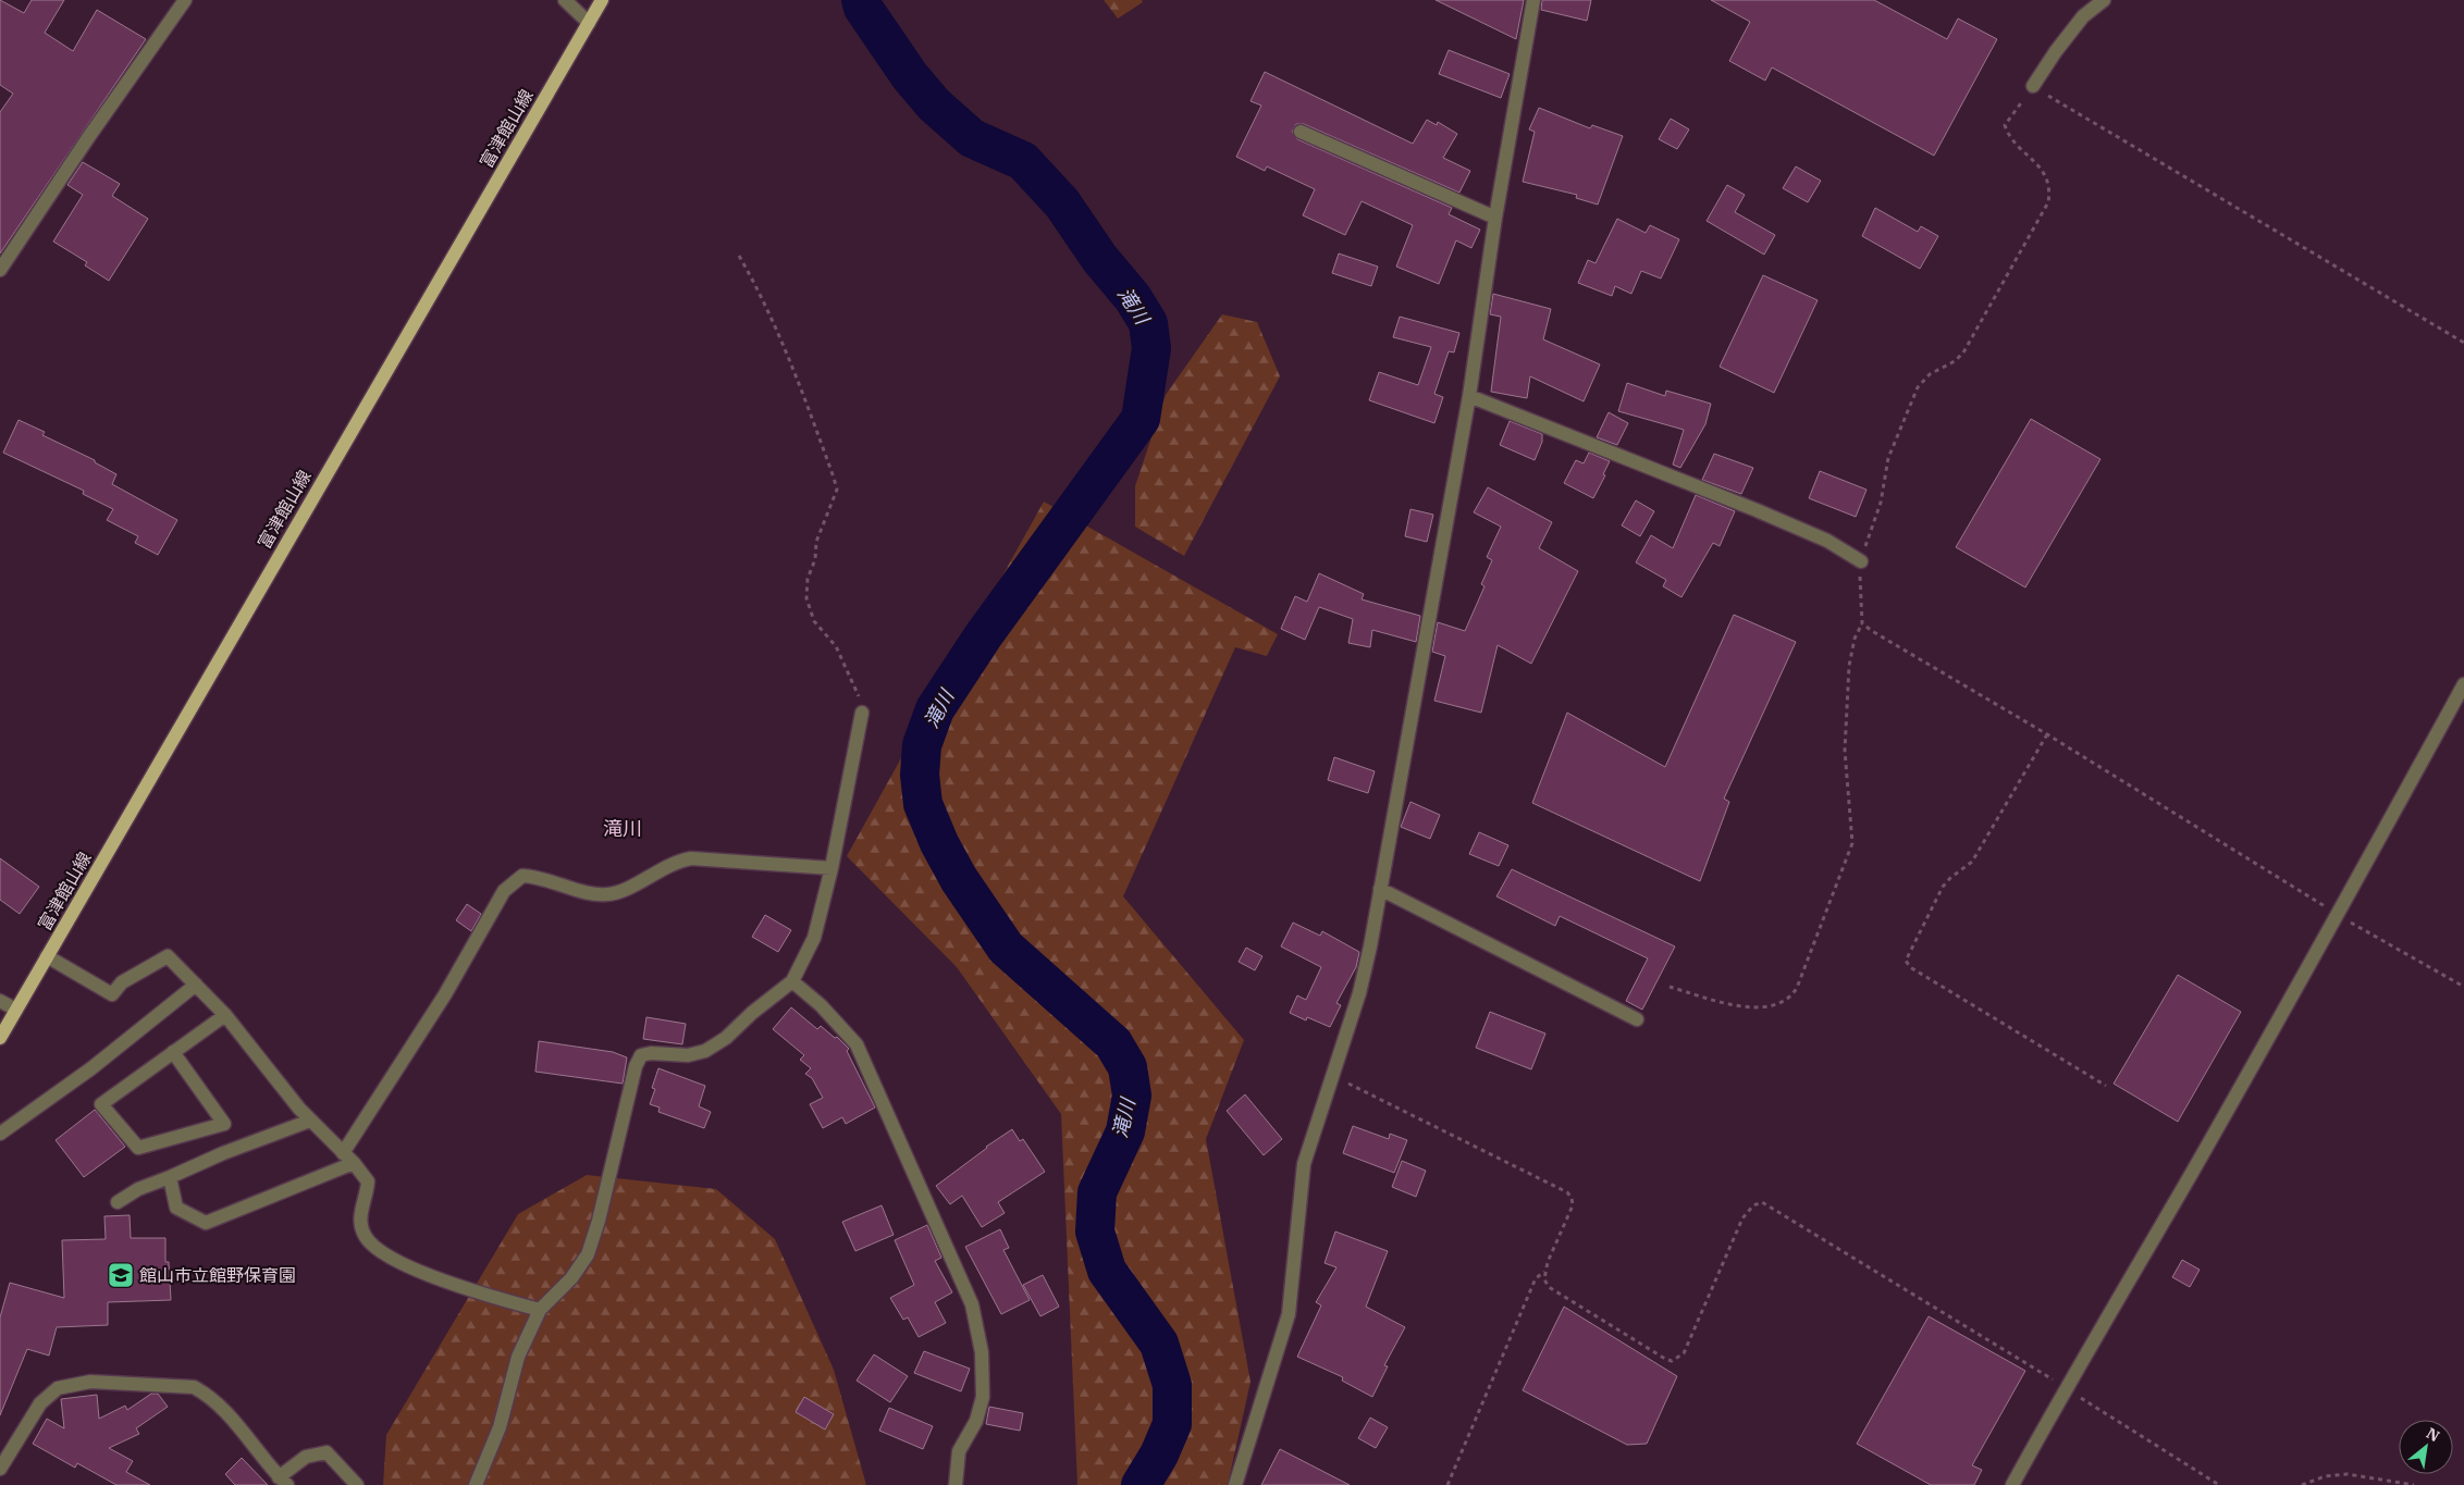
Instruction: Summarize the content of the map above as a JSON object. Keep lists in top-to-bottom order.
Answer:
{
  "streets": {
    "main road": ["富津館山線"]
  },
  "districts": ["滝川"],
  "water": ["滝川"],
  "places": {
    "school or university": ["館山市立館野保育園"]
  },
  "north": "top right"
}
